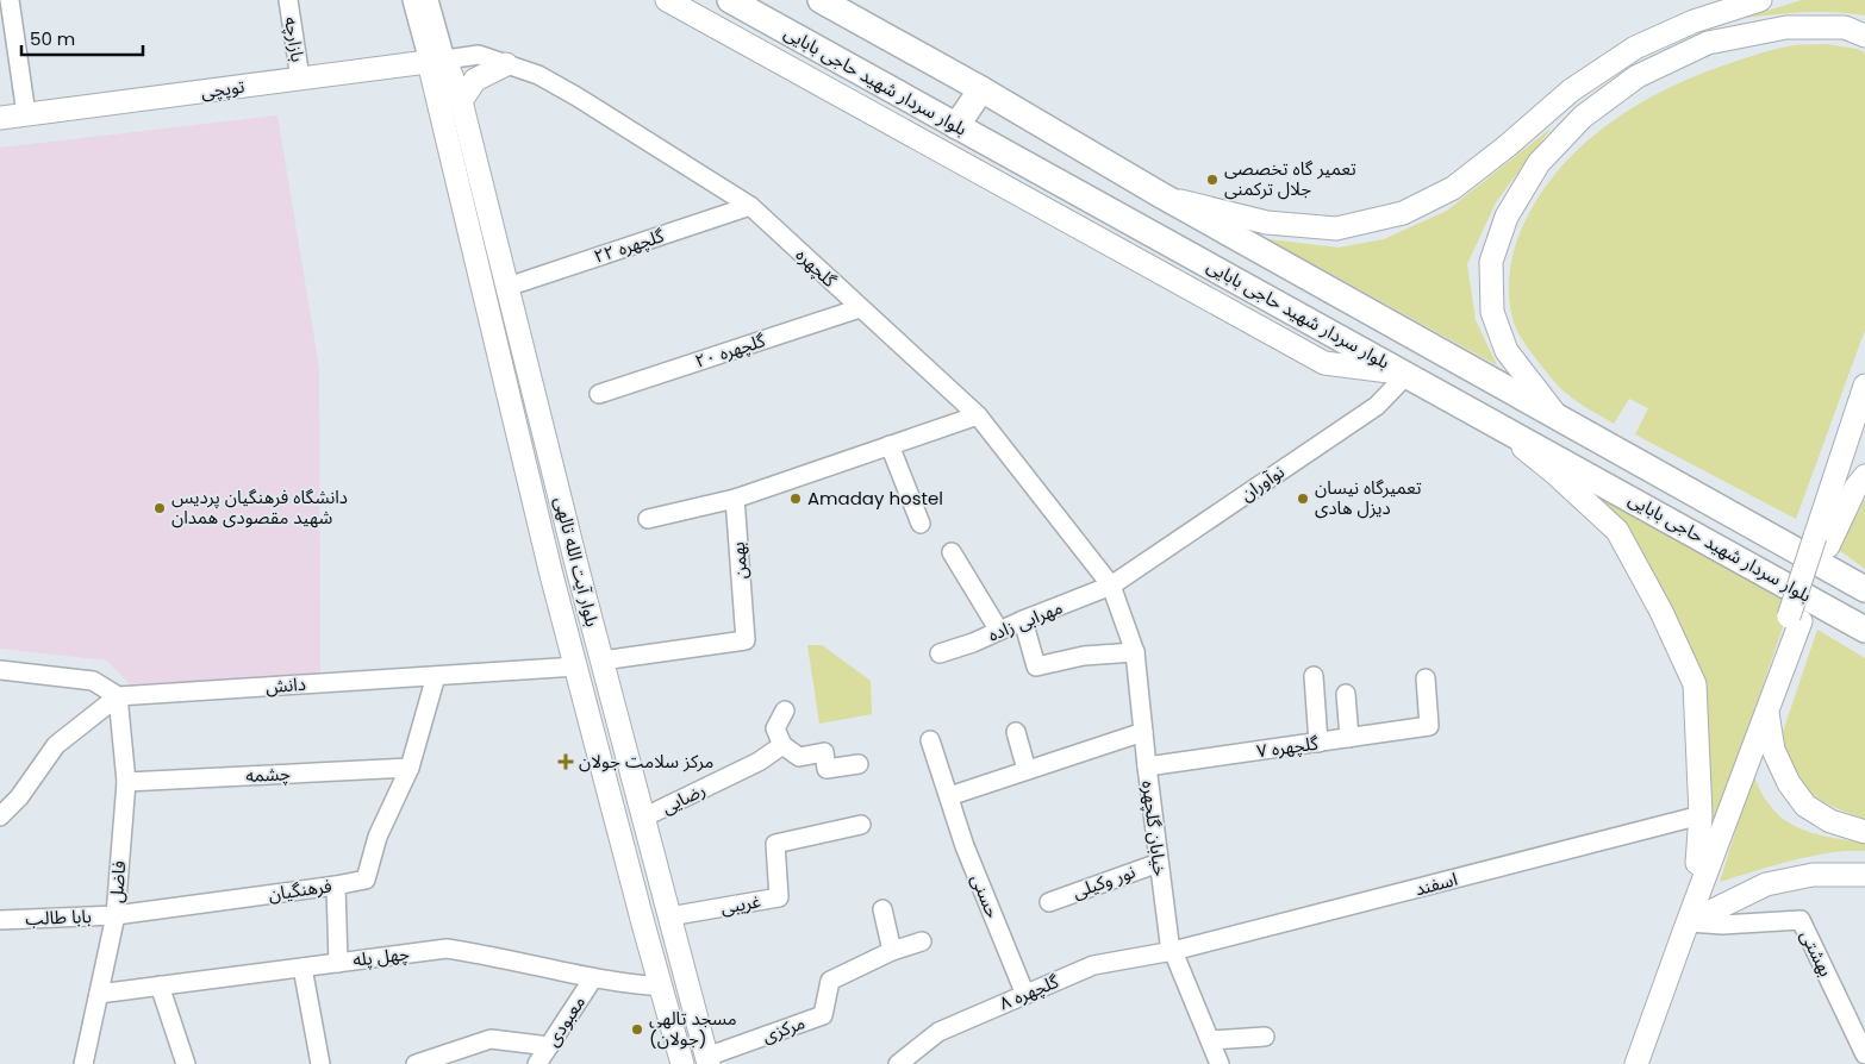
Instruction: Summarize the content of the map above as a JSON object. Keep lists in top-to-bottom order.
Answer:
{
  "streets": {
    "highway": ["بلوار سردار شهید حاجی بابایی"],
    "main road": ["توپچی", "بلوار آیت الله تالهی"],
    "street": [
      "بازارچه",
      "گلچهره ۲۲",
      "گلچهره",
      "گلچهره ۲۰",
      "نوآوران",
      "بهمن",
      "مهرابی زاده",
      "دانش",
      "گلچهره ۷",
      "چشمه",
      "رضایی",
      "خیابان گلچهره",
      "فاضل",
      "نور وکیلی",
      "اسفند",
      "فرهنگیان",
      "حسنی",
      "غریبی",
      "بابا طالب",
      "بهشتی",
      "چهل پله",
      "گلچهره ۸",
      "معبودی",
      "مرکزی"
    ]
  },
  "crossings": [
    ["بازارچه", "توپچی"],
    ["بلوار سردار شهید حاجی بابایی", "نوآوران"],
    ["توپچی", "گلچهره"],
    ["توپچی", "بلوار آیت الله تالهی"],
    ["گلچهره ۲۲", "گلچهره"],
    ["گلچهره ۲۲", "بلوار آیت الله تالهی"],
    ["گلچهره", "گلچهره ۲۰"],
    ["گلچهره", "نوآوران"],
    ["گلچهره", "بلوار آیت الله تالهی"],
    ["گلچهره", "مهرابی زاده"],
    ["گلچهره", "خیابان گلچهره"],
    ["نوآوران", "مهرابی زاده"],
    ["نوآوران", "خیابان گلچهره"],
    ["بهمن", "بلوار آیت الله تالهی"],
    ["بلوار آیت الله تالهی", "دانش"],
    ["بلوار آیت الله تالهی", "رضایی"],
    ["بلوار آیت الله تالهی", "غریبی"],
    ["بلوار آیت الله تالهی", "چهل پله"],
    ["بلوار آیت الله تالهی", "مرکزی"],
    ["مهرابی زاده", "خیابان گلچهره"],
    ["دانش", "فاضل"],
    ["گلچهره ۷", "خیابان گلچهره"],
    ["چشمه", "فاضل"],
    ["چشمه", "فرهنگیان"],
    ["خیابان گلچهره", "نور وکیلی"],
    ["خیابان گلچهره", "اسفند"],
    ["خیابان گلچهره", "گلچهره ۸"],
    ["فاضل", "فرهنگیان"],
    ["فاضل", "بابا طالب"],
    ["فاضل", "چهل پله"],
    ["اسفند", "گلچهره ۸"],
    ["فرهنگیان", "بابا طالب"],
    ["حسنی", "گلچهره ۸"],
    ["چهل پله", "معبودی"]
  ],
  "places": {
    "other": [
      "تعمیر گاه تخصصی جلال ترکمنی",
      "Amaday hostel",
      "تعمیرگاه نیسان دیزل هادی",
      "دانشگاه فرهنگیان پردیس شهید مقصودی همدان",
      "مسجد تالهی (جولان)"
    ],
    "health": ["مرکز سلامت جولان"]
  },
  "scale_bar": "50 m"
}
